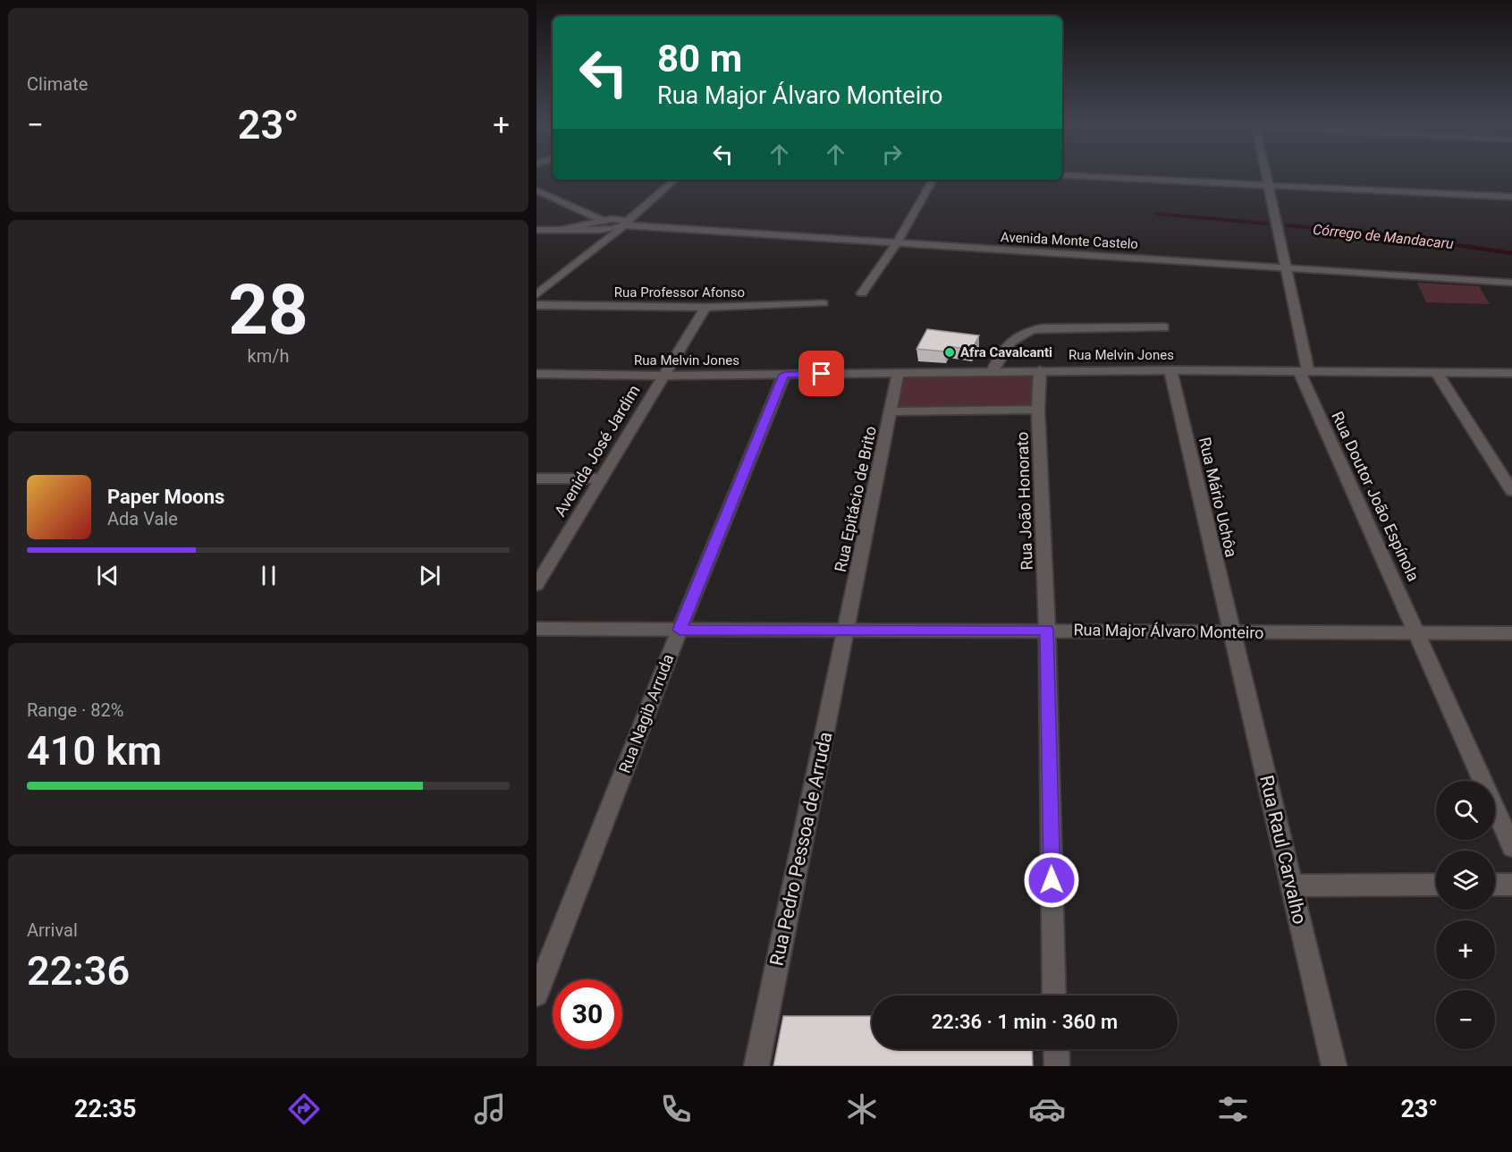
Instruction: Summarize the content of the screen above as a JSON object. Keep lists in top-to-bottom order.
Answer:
{
  "streets": {
    "street": [
      "Avenida Monte Castelo",
      "Rua Professor Afonso",
      "Rua Melvin Jones",
      "Avenida José Jardim",
      "Rua Doutor João Espínola",
      "Rua Mário Uchôa",
      "Rua Epitácio de Brito",
      "Rua João Honorato",
      "Rua Major Álvaro Monteiro",
      "Rua Nagib Arruda",
      "Rua Pedro Pessoa de Arruda",
      "Rua Raul Carvalho"
    ]
  },
  "crossings": [
    ["Avenida Monte Castelo", "Rua Doutor João Espínola"],
    ["Rua Professor Afonso", "Avenida José Jardim"],
    ["Rua Melvin Jones", "Avenida José Jardim"],
    ["Rua Melvin Jones", "Rua Doutor João Espínola"],
    ["Rua Melvin Jones", "Rua Mário Uchôa"],
    ["Rua Melvin Jones", "Rua Epitácio de Brito"],
    ["Rua Melvin Jones", "Rua João Honorato"],
    ["Rua Melvin Jones", "Rua Nagib Arruda"],
    ["Rua Doutor João Espínola", "Rua Major Álvaro Monteiro"],
    ["Rua Mário Uchôa", "Rua Major Álvaro Monteiro"],
    ["Rua Mário Uchôa", "Rua Raul Carvalho"],
    ["Rua Epitácio de Brito", "Rua Major Álvaro Monteiro"],
    ["Rua Epitácio de Brito", "Rua Pedro Pessoa de Arruda"],
    ["Rua João Honorato", "Rua Major Álvaro Monteiro"],
    ["Rua Major Álvaro Monteiro", "Rua Nagib Arruda"],
    ["Rua Major Álvaro Monteiro", "Rua Pedro Pessoa de Arruda"],
    ["Rua Major Álvaro Monteiro", "Rua Raul Carvalho"]
  ],
  "water": ["Córrego de Mandacaru"],
  "places": ["Afra Cavalcanti"],
  "page": {
    "tile": [
      "Climate",
      ["28", "km/h"],
      ["Range · 82%", "410 km"],
      ["Arrival", "22:36"]
    ],
    "turn": ["80 m", "Rua Major Álvaro Monteiro"],
    "heat": ["−", "23°", "+"],
    "song": ["Paper Moons", "Ada Vale"],
    "map_buttons": ["+", "−"],
    "limit": "30",
    "trip": "22:36 · 1 min · 360 m",
    "tabs": ["22:35", "23°"]
  }
}
